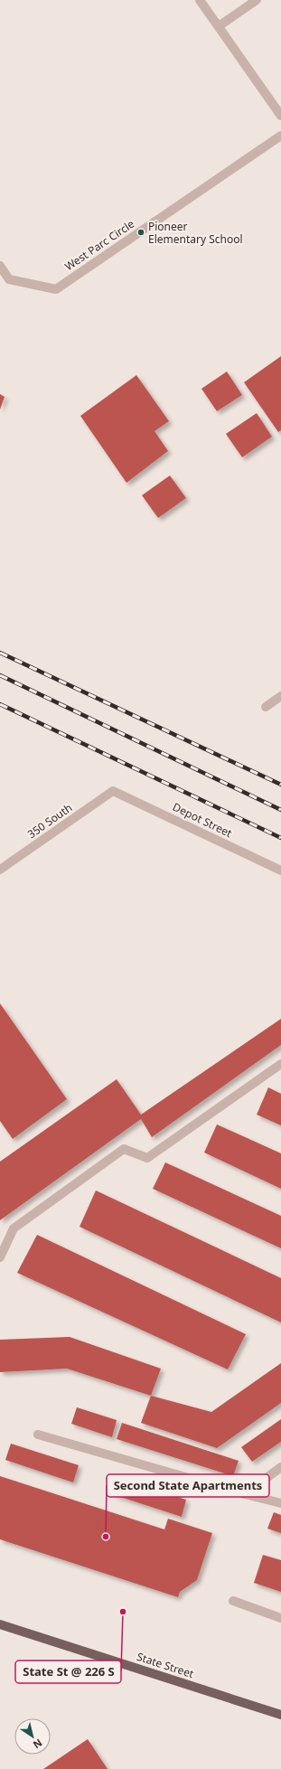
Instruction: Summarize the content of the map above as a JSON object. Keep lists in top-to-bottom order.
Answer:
{
  "streets": {
    "main road": ["State Street"],
    "street": ["West Parc Circle", "Depot Street", "350 South"]
  },
  "crossings": [
    ["Depot Street", "350 South"]
  ],
  "places": ["Pioneer Elementary School", "Second State Apartments", "State St @ 226 S"],
  "north": "bottom right"
}
